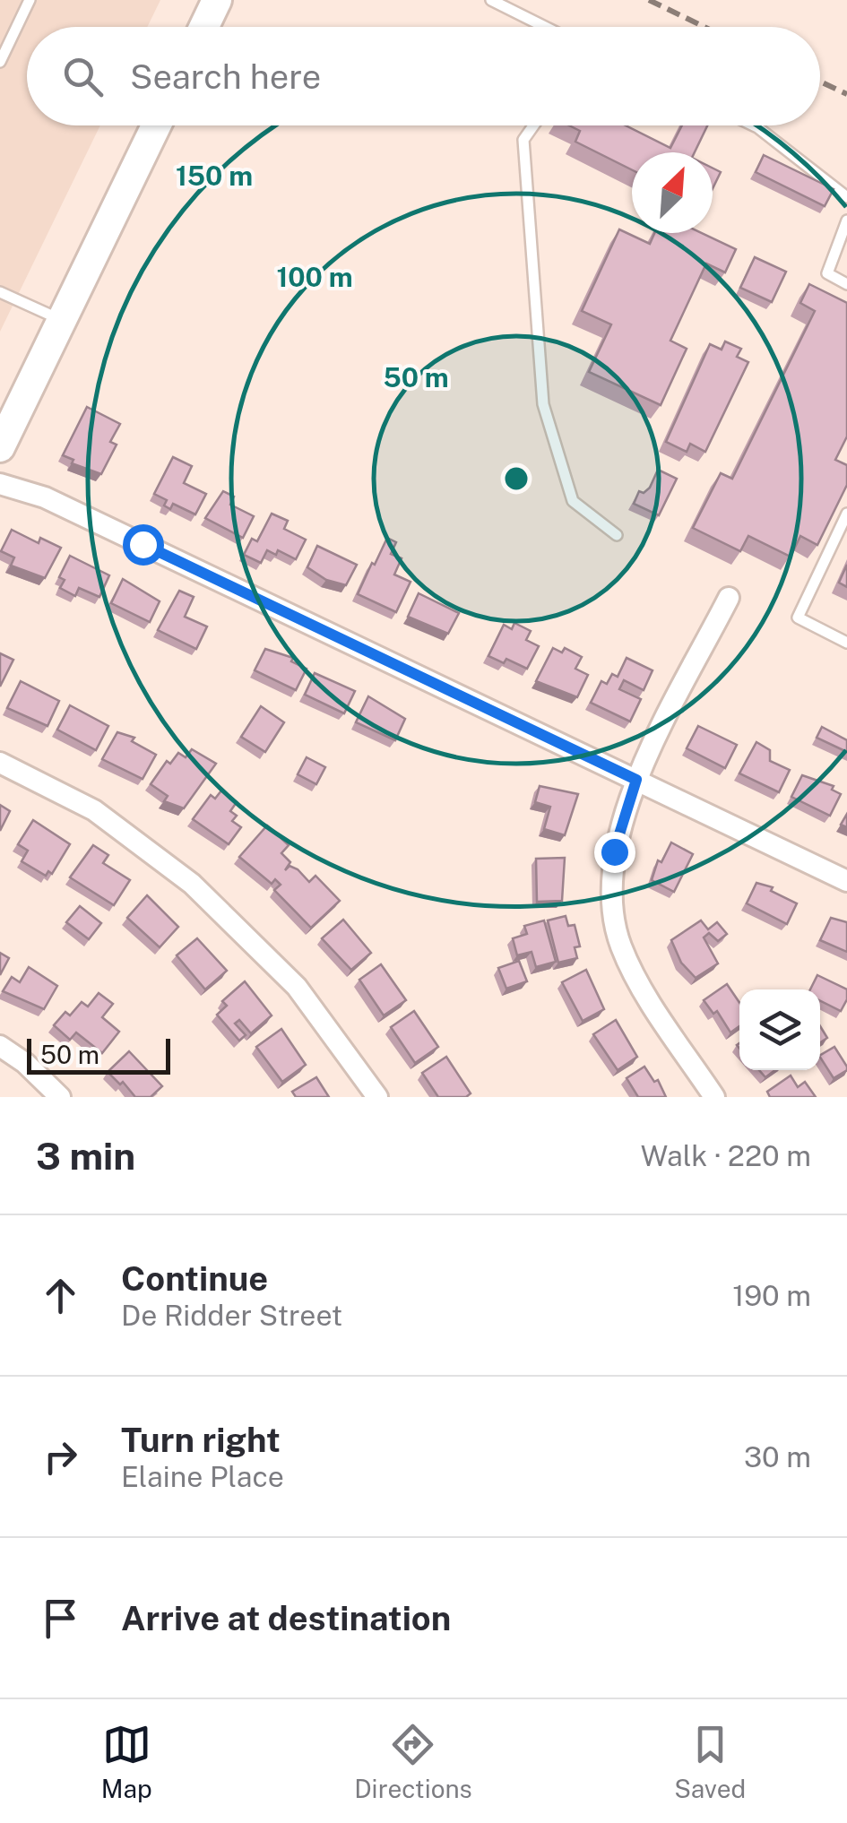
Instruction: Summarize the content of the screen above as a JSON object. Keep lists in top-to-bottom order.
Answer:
{
  "scale_bar": "50 m",
  "north": "top right",
  "page": {
    "search": "Search here",
    "scale": "50 m",
    "heading": ["3 min", "Walk · 220 m"],
    "list": [
      ["Continue", "De Ridder Street", "190 m"],
      ["Turn right", "Elaine Place", "30 m"],
      "Arrive at destination"
    ],
    "nav": ["Map", "Directions", "Saved"]
  },
  "rings": ["150 m", "100 m", "50 m"]
}
